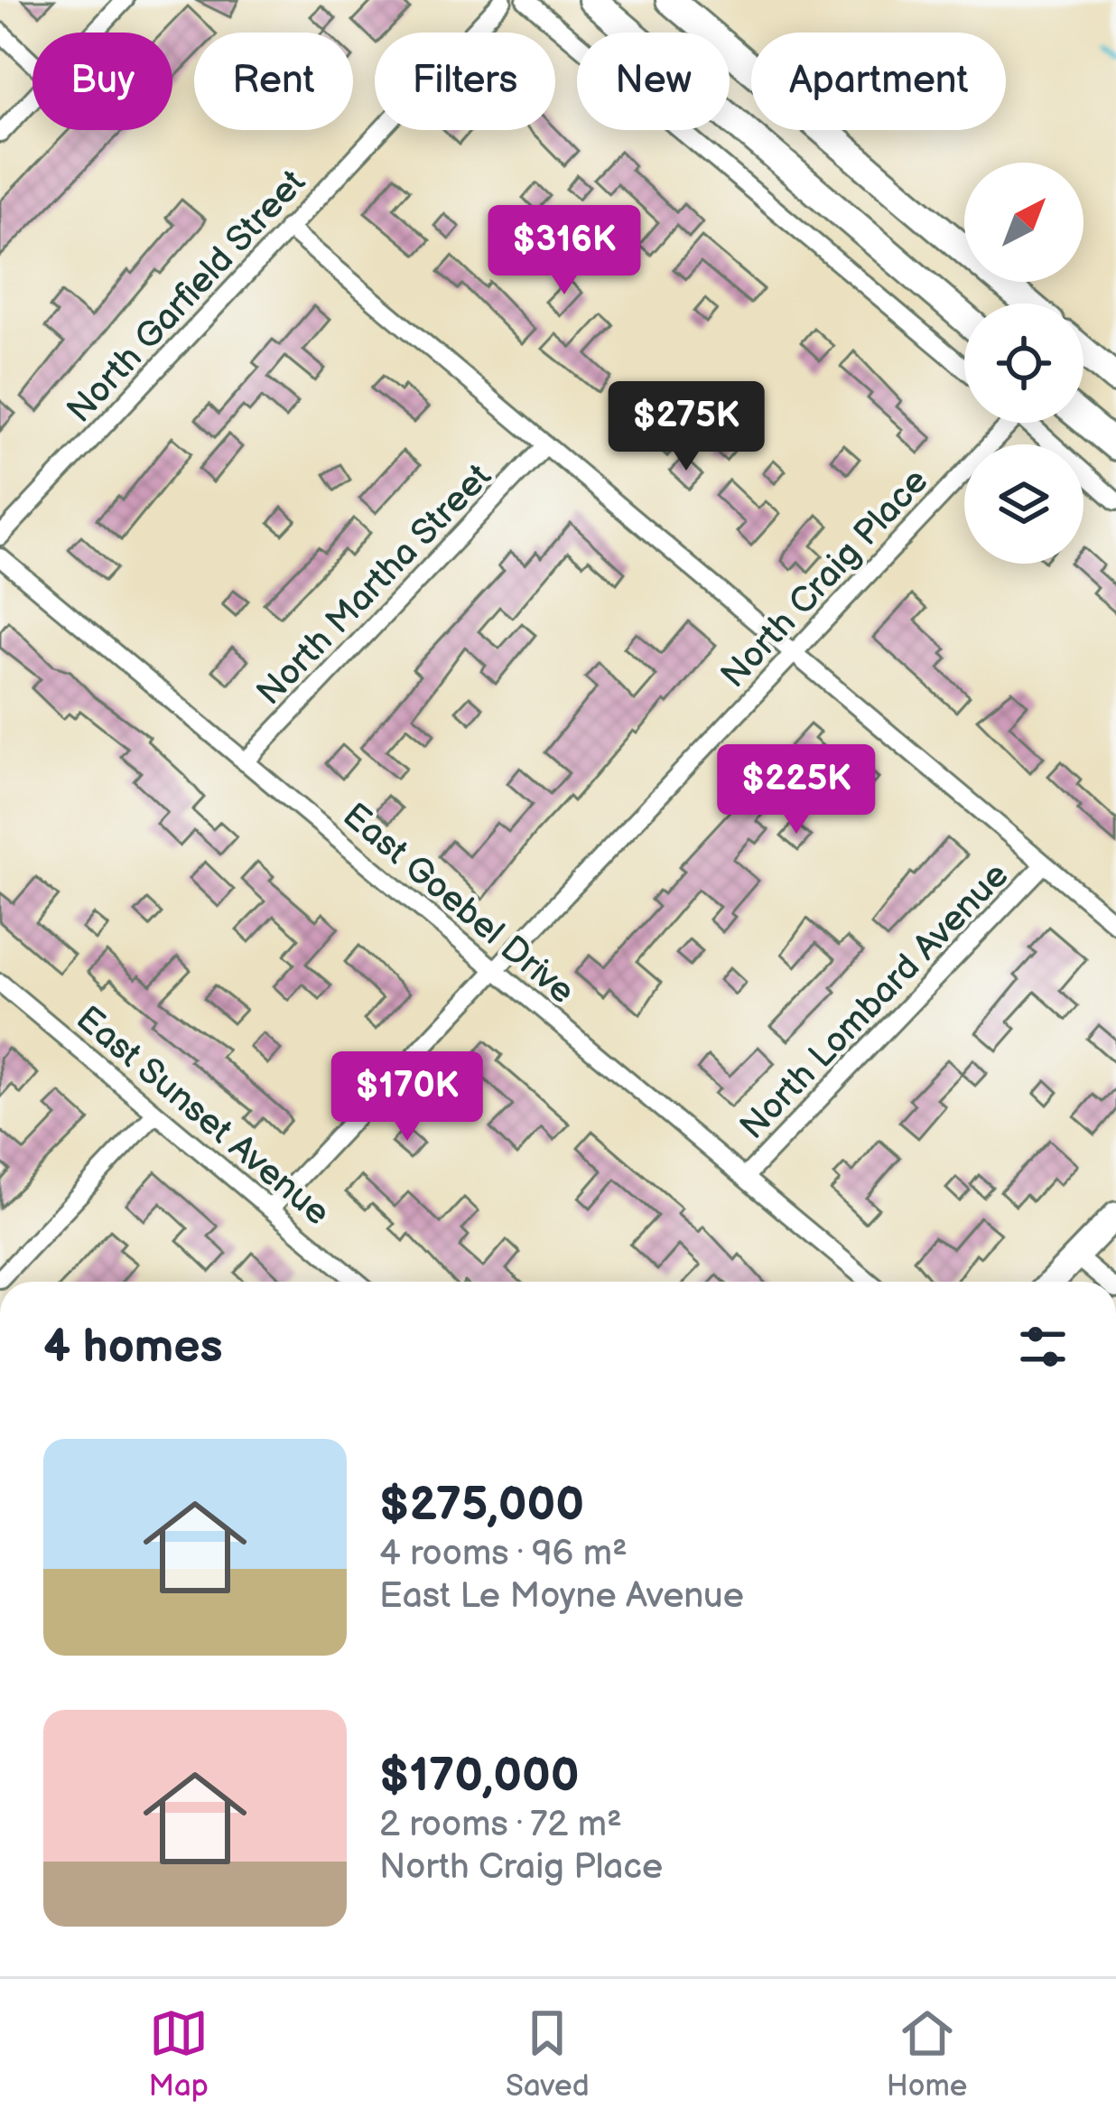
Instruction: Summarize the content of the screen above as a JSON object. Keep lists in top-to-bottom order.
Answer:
{
  "streets": {
    "street": [
      "North Garfield Street",
      "North Craig Place",
      "North Martha Street",
      "East Goebel Drive",
      "North Lombard Avenue",
      "East Sunset Avenue"
    ]
  },
  "crossings": [
    ["North Craig Place", "East Goebel Drive"],
    ["North Craig Place", "East Sunset Avenue"],
    ["North Martha Street", "East Goebel Drive"],
    ["East Goebel Drive", "North Lombard Avenue"]
  ],
  "north": "top right",
  "page": {
    "chip": [
      "Buy",
      "Rent",
      "Filters",
      "New",
      "Apartment"
    ],
    "price": [
      "$316K",
      "$275K",
      "$225K",
      "$170K"
    ],
    "heading": "4 homes",
    "list": [
      {
        "name": "$275,000",
        "note": "4 rooms · 96 m² · East Le Moyne Avenue"
      },
      {
        "name": "$170,000",
        "note": "2 rooms · 72 m² · North Craig Place"
      }
    ],
    "tabs": ["Map", "Saved", "Home"]
  }
}
